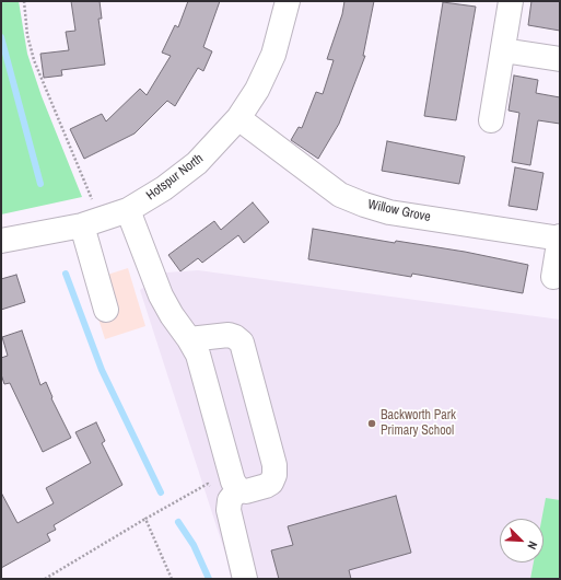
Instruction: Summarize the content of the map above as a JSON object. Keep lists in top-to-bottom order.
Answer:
{
  "streets": {
    "street": ["Hotspur North", "Willow Grove"]
  },
  "crossings": [
    ["Hotspur North", "Willow Grove"]
  ],
  "places": ["Backworth Park Primary School"],
  "north": "bottom right"
}
